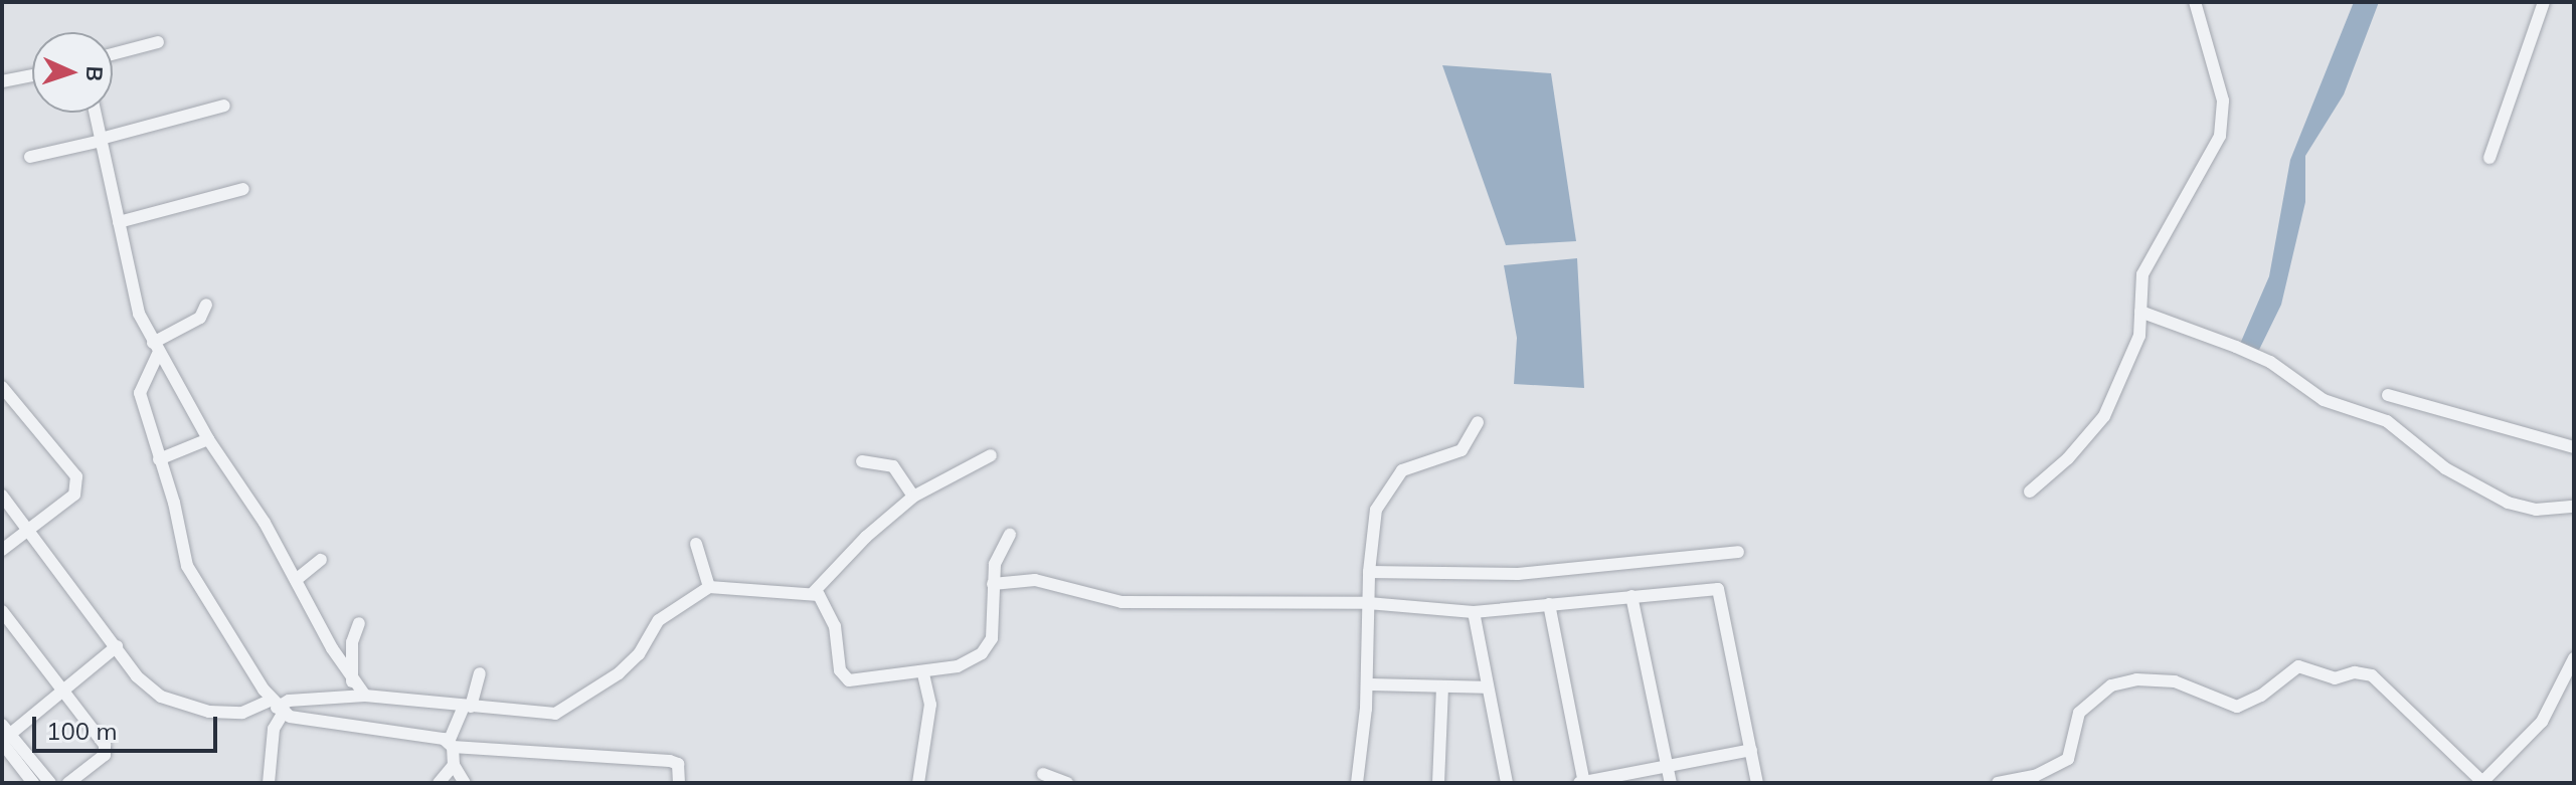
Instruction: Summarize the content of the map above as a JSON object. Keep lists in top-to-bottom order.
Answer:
{
  "scale_bar": "100 m",
  "north": "right"
}
